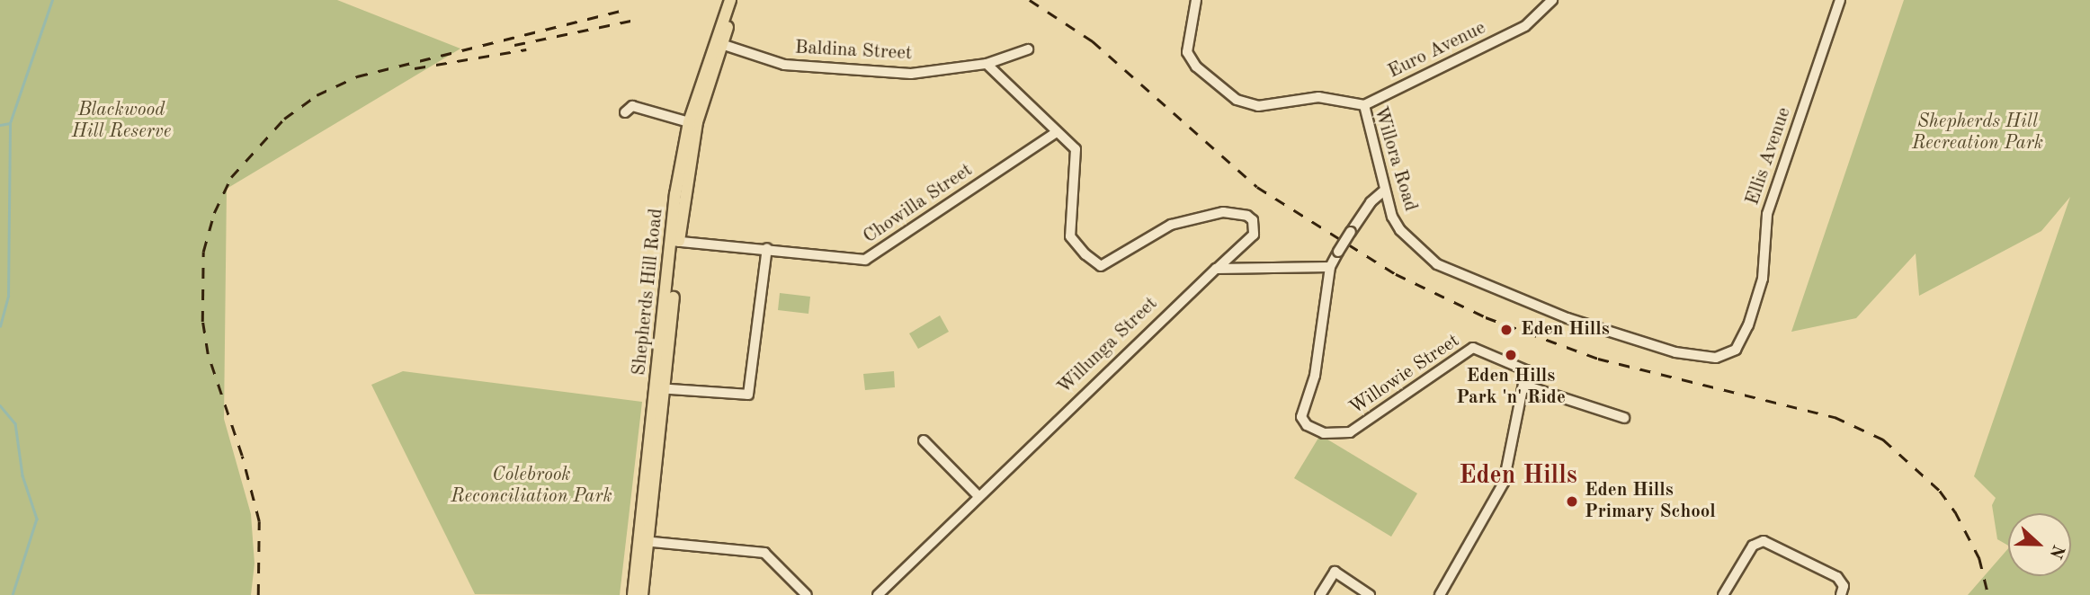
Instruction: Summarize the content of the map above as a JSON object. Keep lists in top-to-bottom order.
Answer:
{
  "streets": {
    "main road": ["Shepherds Hill Road"],
    "street": [
      "Euro Avenue",
      "Baldina Street",
      "Ellis Avenue",
      "Willora Road",
      "Chowilla Street",
      "Willunga Street",
      "Willowie Street"
    ]
  },
  "crossings": [
    ["Euro Avenue", "Willora Road"],
    ["Baldina Street", "Shepherds Hill Road"],
    ["Ellis Avenue", "Willora Road"],
    ["Chowilla Street", "Shepherds Hill Road"],
    ["Chowilla Street", "Willunga Street"]
  ],
  "districts": ["Eden Hills"],
  "parks": ["Blackwood Hill Reserve", "Shepherds Hill Recreation Park", "Colebrook Reconciliation Park"],
  "places": ["Eden Hills", "Eden Hills Park 'n' Ride", "Eden Hills Primary School"],
  "north": "right"
}
